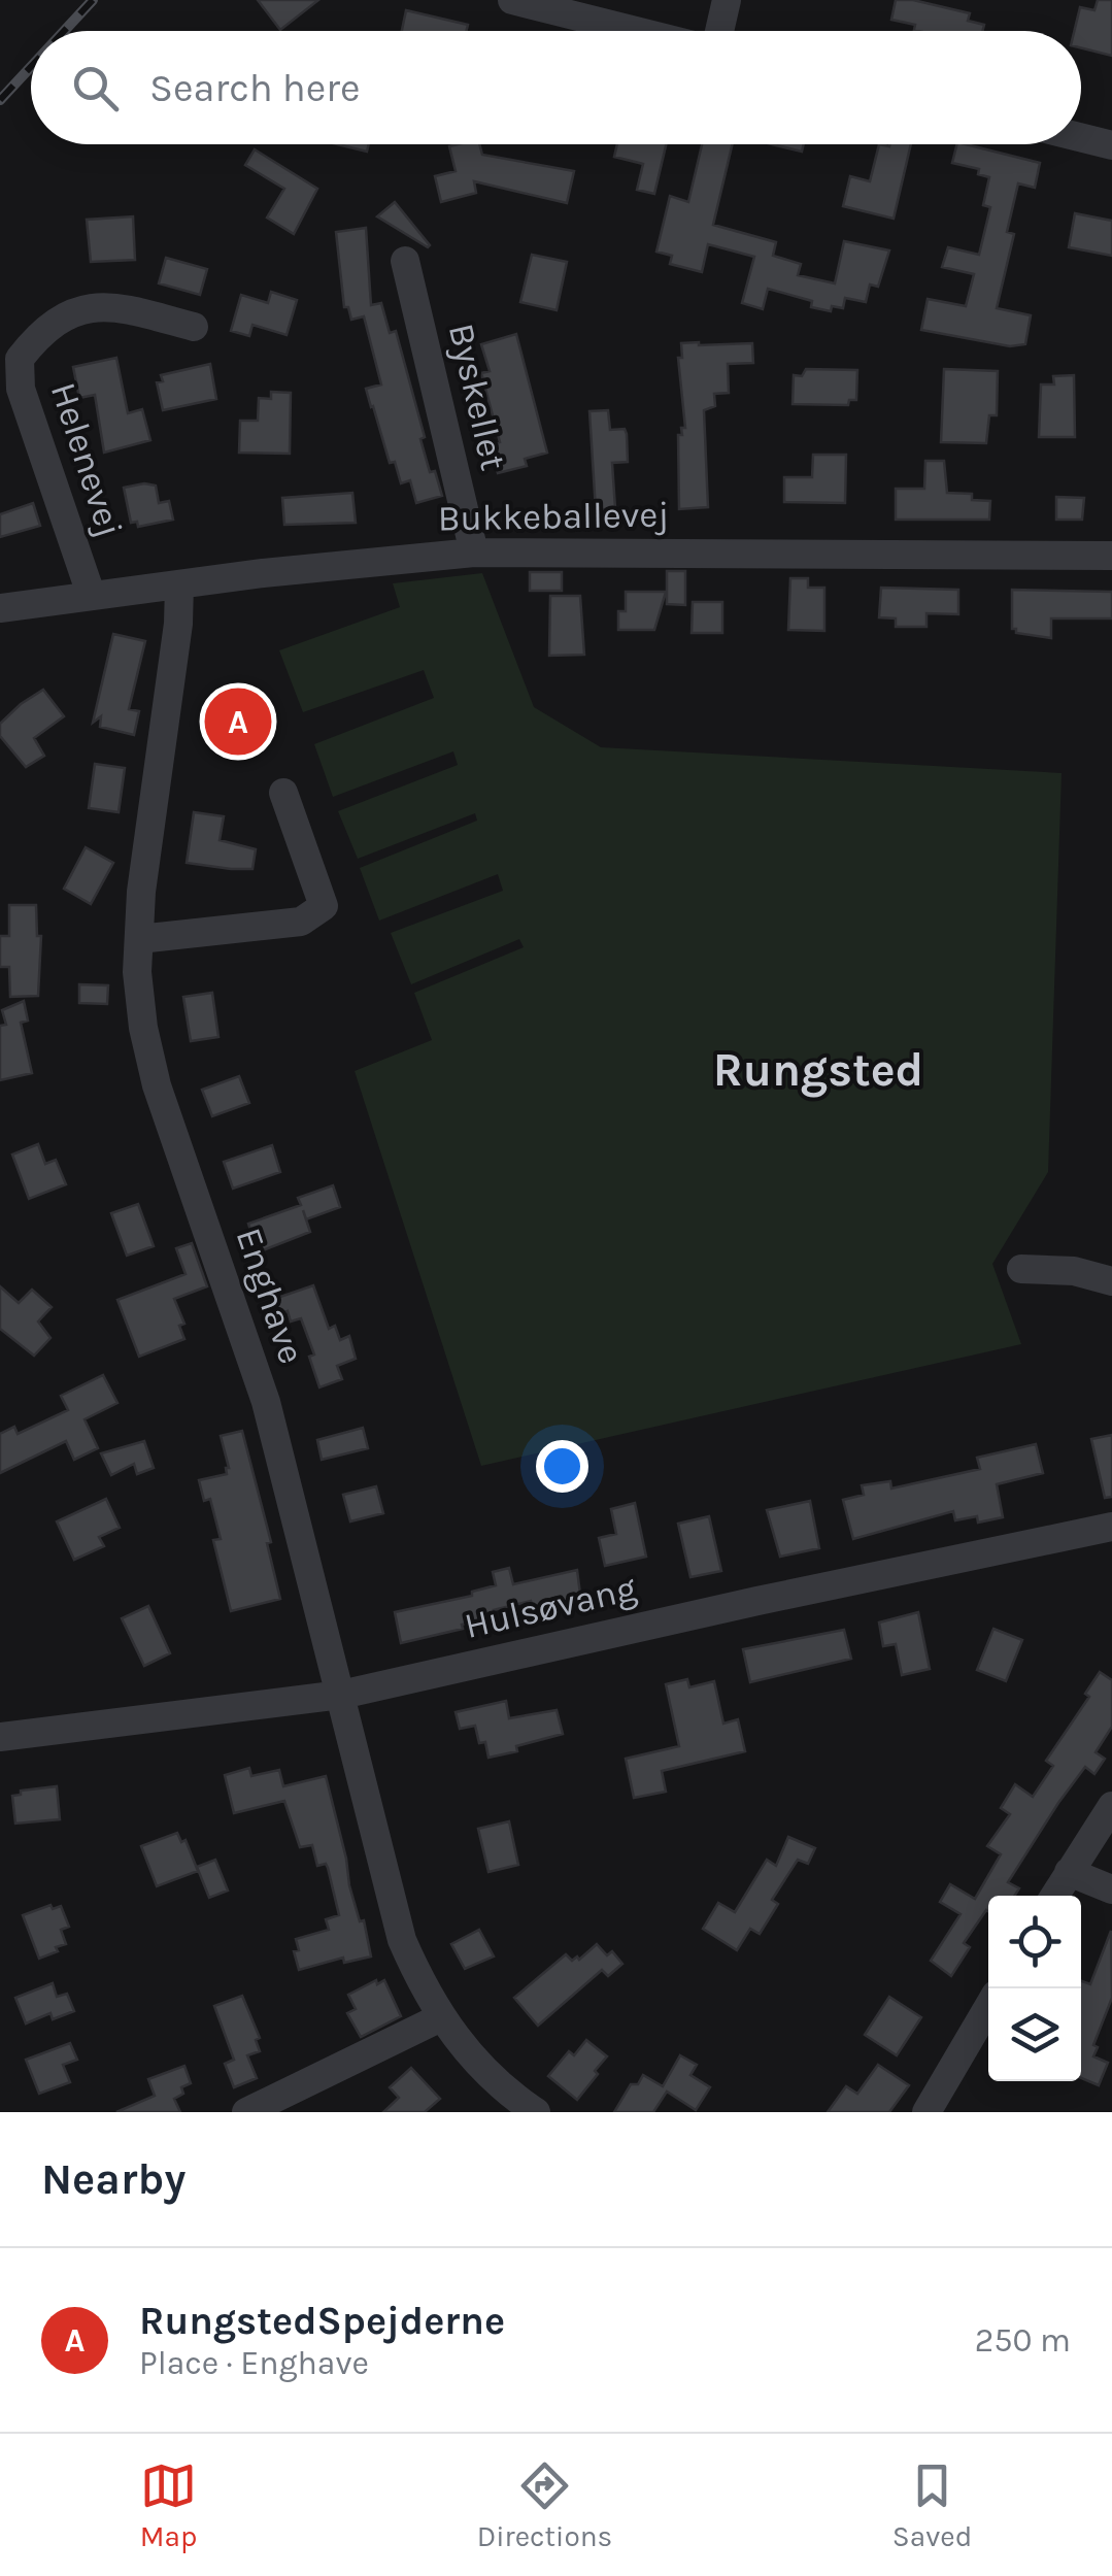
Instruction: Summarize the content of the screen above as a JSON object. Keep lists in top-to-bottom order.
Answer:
{
  "streets": {
    "street": [
      "Byskellet",
      "Helenevej",
      "Bukkeballevej",
      "Enghave",
      "Hulsøvang"
    ]
  },
  "crossings": [
    ["Byskellet", "Bukkeballevej"],
    ["Helenevej", "Bukkeballevej"],
    ["Bukkeballevej", "Enghave"],
    ["Enghave", "Hulsøvang"]
  ],
  "districts": ["Rungsted"],
  "page": {
    "search": "Search here",
    "pins": "A",
    "heading": "Nearby",
    "list": [
      {
        "mark": "A",
        "name": "RungstedSpejderne",
        "note": "Place · Enghave",
        "value": "250 m"
      }
    ],
    "nav": ["Map", "Directions", "Saved"]
  }
}
